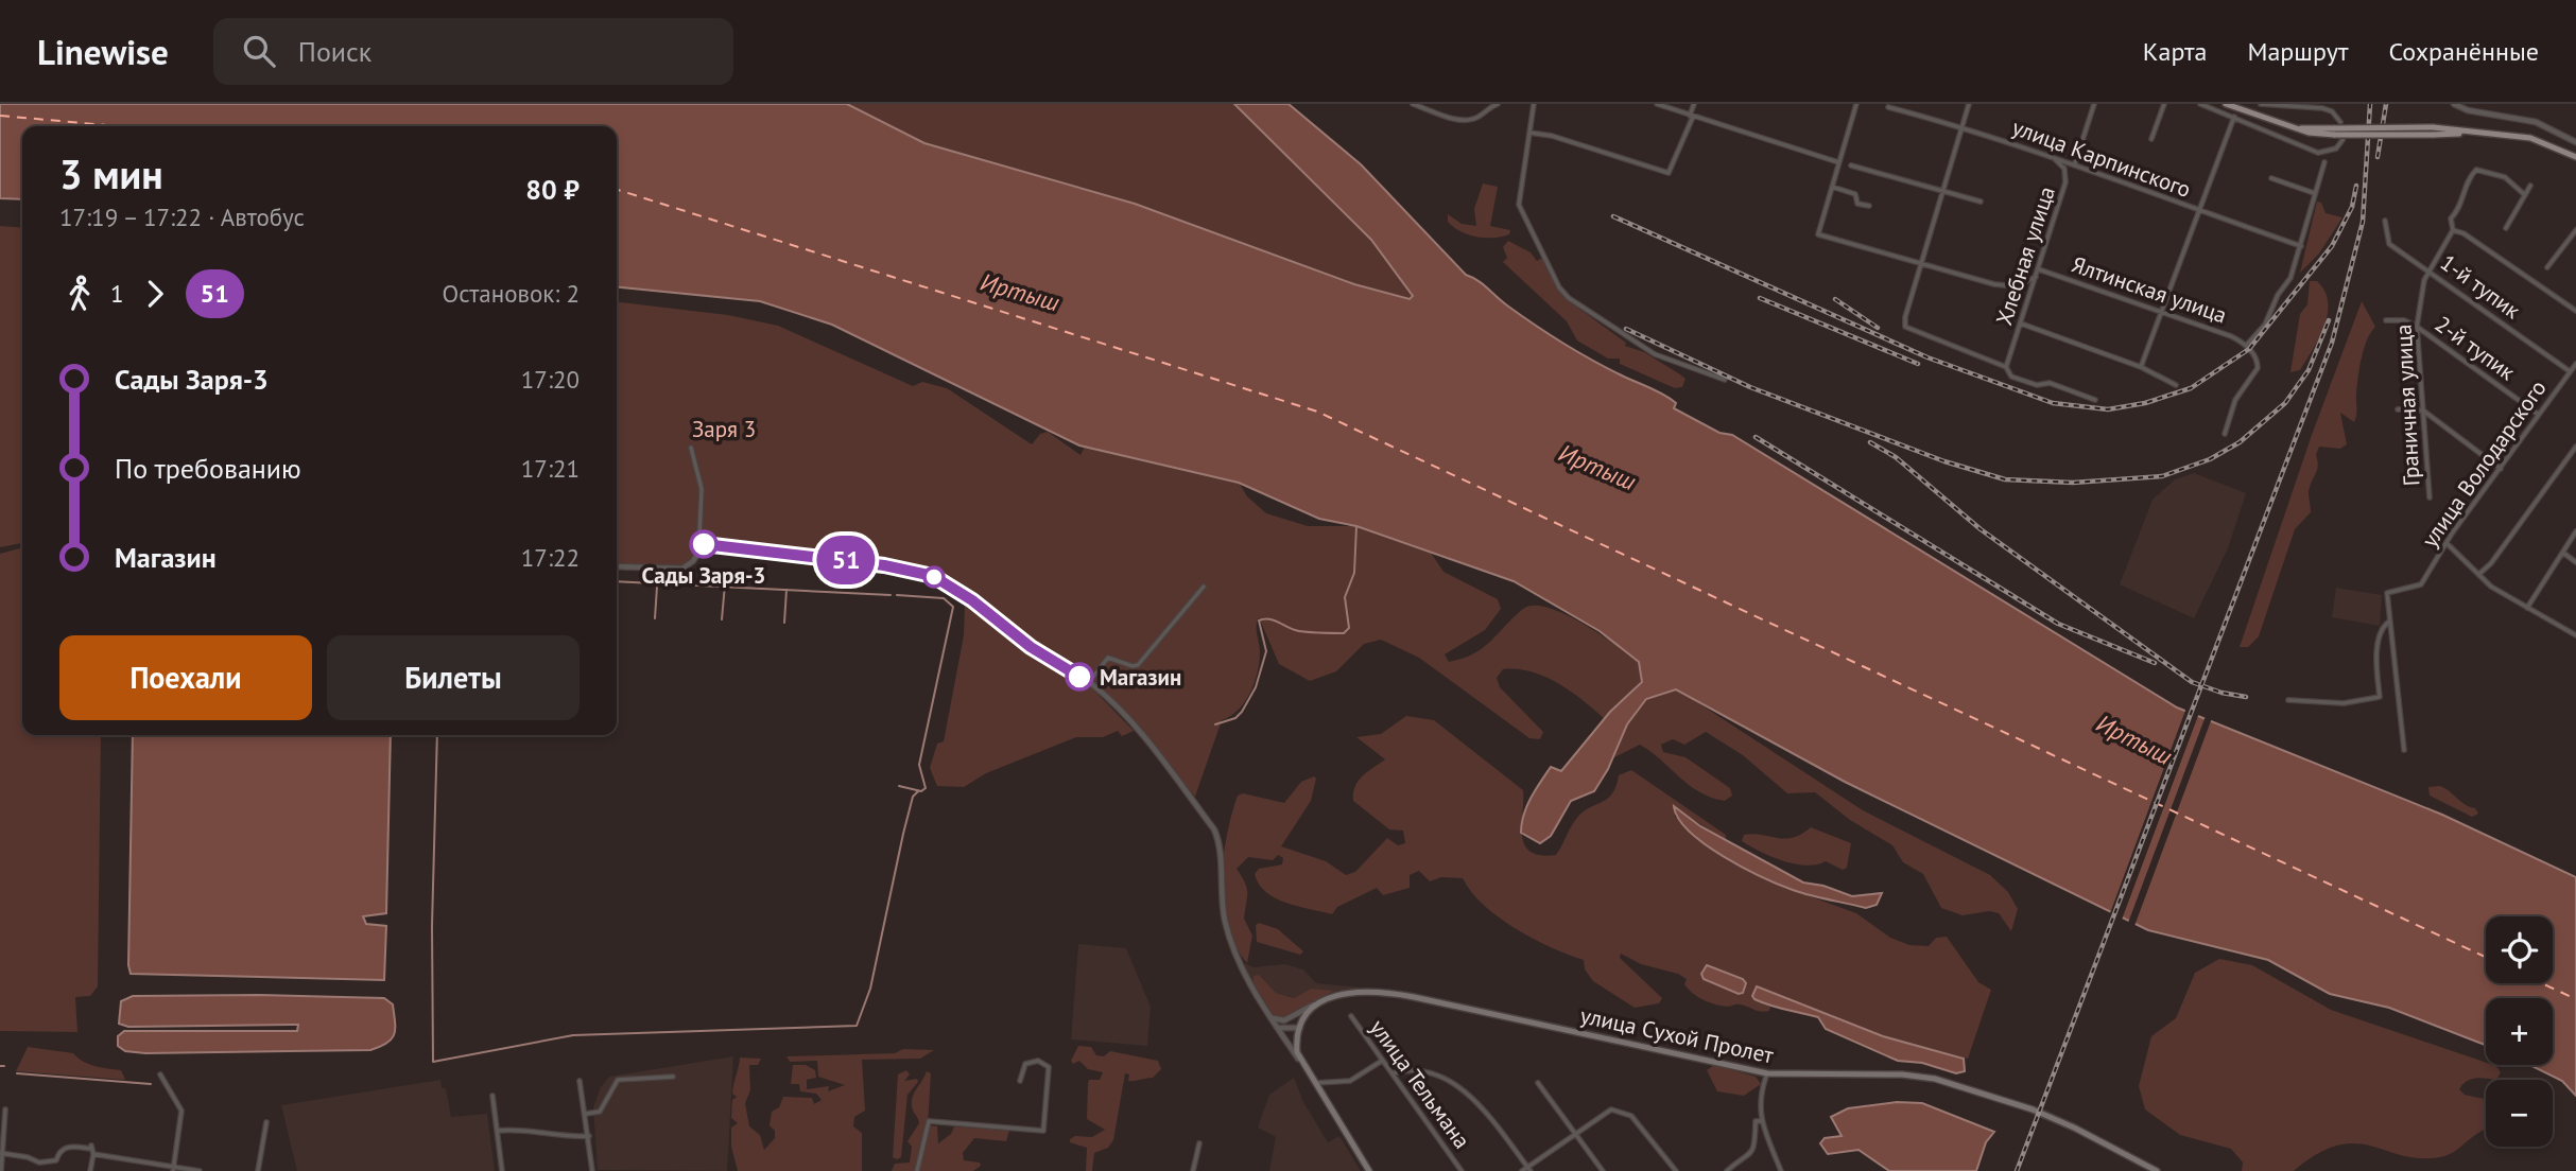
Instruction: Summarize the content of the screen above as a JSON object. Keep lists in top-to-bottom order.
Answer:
{
  "streets": {
    "main road": ["улица Сухой Пролет"],
    "street": [
      "улица Карпинского",
      "Хлебная улица",
      "1-й тупик",
      "Ялтинская улица",
      "2-й тупик",
      "Граничная улица",
      "улица Володарского",
      "улица Тельмана"
    ]
  },
  "crossings": [
    ["улица Карпинского", "Хлебная улица"],
    ["Хлебная улица", "Ялтинская улица"],
    ["1-й тупик", "Граничная улица"],
    ["1-й тупик", "улица Володарского"],
    ["2-й тупик", "Граничная улица"],
    ["2-й тупик", "улица Володарского"]
  ],
  "water": ["Иртыш"],
  "parks": ["Заря 3"],
  "places": ["Сады Заря-3", "Магазин"],
  "lines": ["bus line 51"],
  "page": {
    "header": "Linewise",
    "search": "Поиск",
    "nav": ["Карта", "Маршрут", "Сохранённые"],
    "on_map": "51",
    "heading": ["3 мин", "17:19 – 17:22 · Автобус", "80 ₽"],
    "legs": ["1", "51", "Остановок: 2"],
    "list": [
      {
        "name": "Сады Заря-3",
        "value": "17:20"
      },
      {
        "name": "По требованию",
        "value": "17:21"
      },
      {
        "name": "Магазин",
        "value": "17:22"
      }
    ],
    "buttons": ["Поехали", "Билеты"],
    "map_buttons": ["+", "−"]
  }
}
